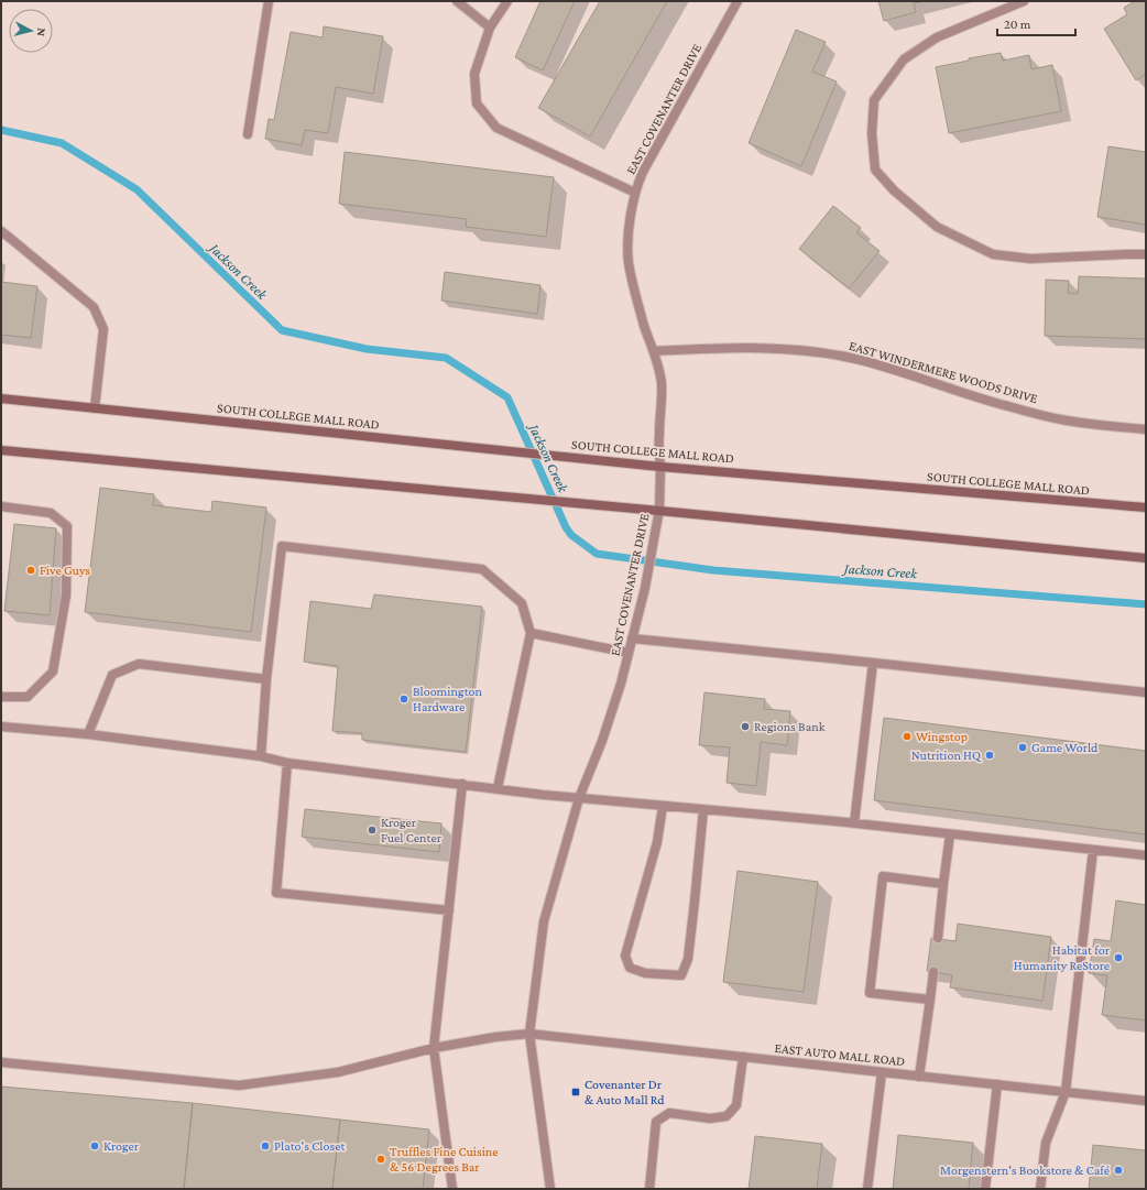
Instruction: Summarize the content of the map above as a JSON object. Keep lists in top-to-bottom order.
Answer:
{
  "streets": {
    "main road": ["SOUTH COLLEGE MALL ROAD"],
    "street": ["EAST COVENANTER DRIVE", "EAST WINDERMERE WOODS DRIVE", "EAST AUTO MALL ROAD"]
  },
  "crossings": [
    ["EAST COVENANTER DRIVE", "EAST WINDERMERE WOODS DRIVE"],
    ["EAST COVENANTER DRIVE", "SOUTH COLLEGE MALL ROAD"],
    ["EAST COVENANTER DRIVE", "EAST AUTO MALL ROAD"]
  ],
  "water": ["Jackson Creek"],
  "places": {
    "other": [
      "Five Guys",
      "Bloomington Hardware",
      "Regions Bank",
      "Wingstop",
      "Game World",
      "Nutrition HQ",
      "Kroger Fuel Center",
      "Habitat for Humanity ReStore",
      "Kroger",
      "Plato's Closet",
      "Truffles Fine Cuisine & 56 Degrees Bar",
      "Morgenstern's Bookstore & Café"
    ],
    "transit": ["Covenanter Dr & Auto Mall Rd"]
  },
  "scale_bar": "20 m",
  "north": "right"
}
